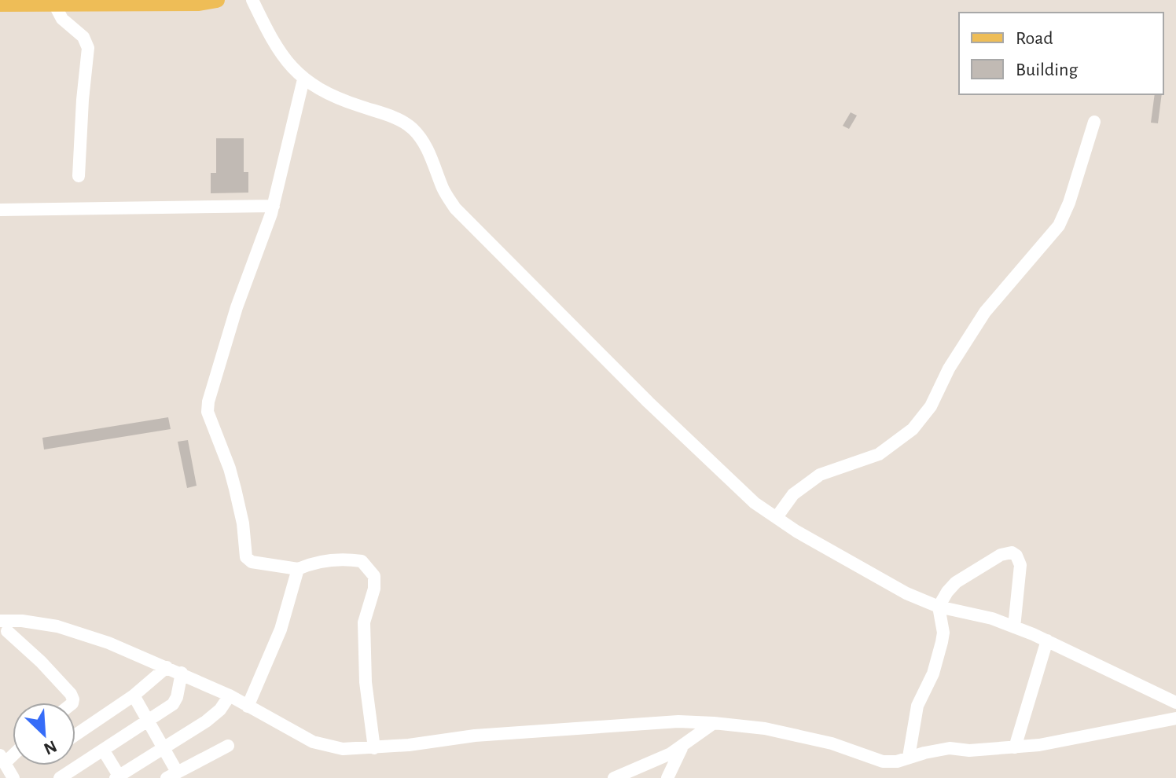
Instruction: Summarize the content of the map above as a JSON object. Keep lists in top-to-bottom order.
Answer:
{
  "legend": ["Road", "Building"],
  "north": "bottom right"
}
